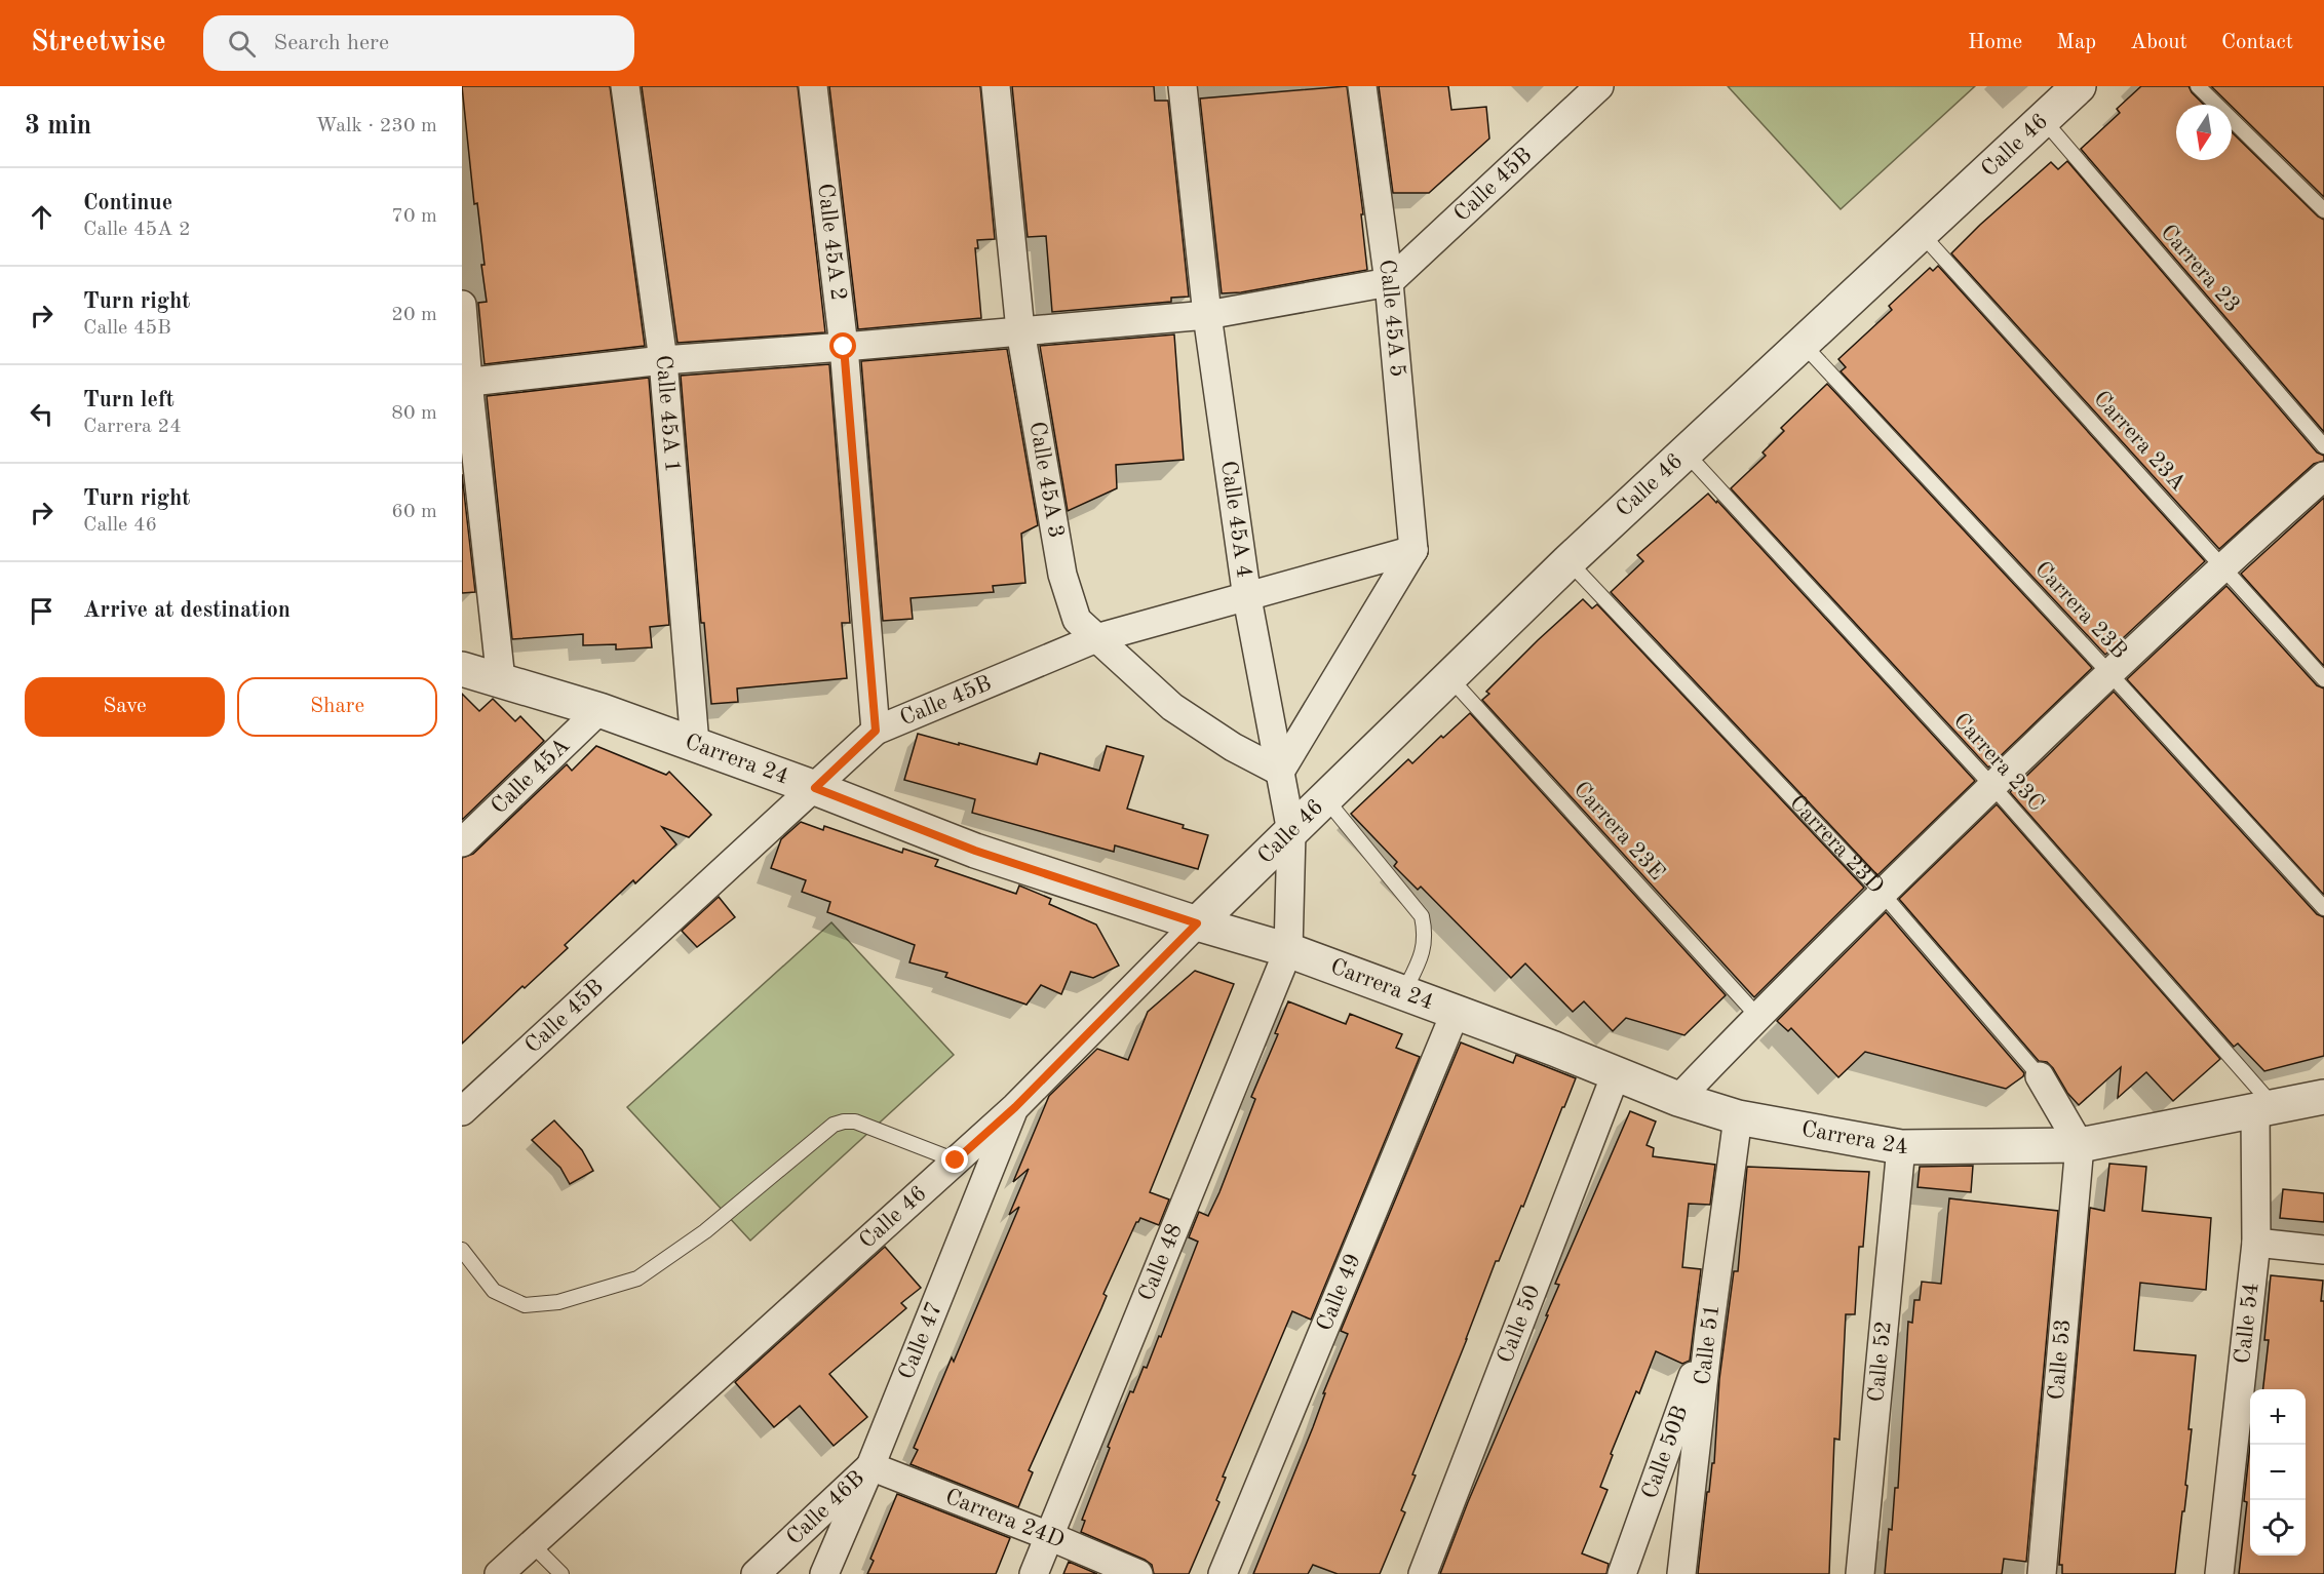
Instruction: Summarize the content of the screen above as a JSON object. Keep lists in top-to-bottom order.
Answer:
{
  "streets": {
    "street": [
      "Calle 46",
      "Calle 45B",
      "Calle 45A 2",
      "Calle 45A 5",
      "Calle 45A 1",
      "Calle 45A 3",
      "Calle 45A 4",
      "Carrera 24",
      "Calle 45A",
      "Carrera 23D",
      "Calle 48",
      "Calle 49",
      "Calle 50",
      "Calle 54",
      "Calle 47",
      "Calle 51",
      "Calle 53",
      "Calle 52",
      "Calle 50B",
      "Calle 46B",
      "Carrera 24D"
    ],
    "lane": [
      "Carrera 23",
      "Carrera 23A",
      "Carrera 23B",
      "Carrera 23C",
      "Carrera 23E"
    ]
  },
  "crossings": [
    ["Calle 46", "Carrera 23"],
    ["Calle 46", "Carrera 23A"],
    ["Calle 46", "Calle 45A 4"],
    ["Calle 46", "Carrera 23B"],
    ["Calle 46", "Carrera 24"],
    ["Calle 46", "Carrera 23C"],
    ["Calle 46", "Carrera 23E"],
    ["Calle 46", "Carrera 23D"],
    ["Calle 46", "Calle 47"],
    ["Calle 45B", "Calle 45A 2"],
    ["Calle 45B", "Calle 45A 5"],
    ["Calle 45B", "Calle 45A 3"],
    ["Calle 45B", "Calle 45A 4"],
    ["Calle 45B", "Carrera 24"],
    ["Calle 45A 1", "Carrera 24"],
    ["Calle 45A 3", "Calle 45A 4"],
    ["Calle 45A 4", "Carrera 24"],
    ["Calle 45A 4", "Calle 48"],
    ["Carrera 24", "Carrera 23C"],
    ["Carrera 24", "Calle 45A"],
    ["Carrera 24", "Carrera 23D"],
    ["Carrera 24", "Calle 48"],
    ["Carrera 24", "Calle 49"],
    ["Carrera 24", "Calle 50"],
    ["Carrera 24", "Calle 54"],
    ["Carrera 24", "Calle 51"],
    ["Carrera 24", "Calle 53"],
    ["Carrera 24", "Calle 52"],
    ["Carrera 23C", "Calle 54"],
    ["Carrera 23D", "Calle 53"],
    ["Calle 48", "Carrera 24D"],
    ["Calle 47", "Calle 46B"],
    ["Calle 47", "Carrera 24D"],
    ["Calle 51", "Calle 50B"],
    ["Calle 46B", "Carrera 24D"]
  ],
  "north": "bottom",
  "page": {
    "header": "Streetwise",
    "search": "Search here",
    "nav": [
      "Home",
      "Map",
      "About",
      "Contact"
    ],
    "heading": ["3 min", "Walk · 230 m"],
    "list": [
      ["Continue", "Calle 45A 2", "70 m"],
      ["Turn right", "Calle 45B", "20 m"],
      ["Turn left", "Carrera 24", "80 m"],
      ["Turn right", "Calle 46", "60 m"],
      "Arrive at destination"
    ],
    "buttons": ["Save", "Share"],
    "map_buttons": ["+", "−"]
  }
}
